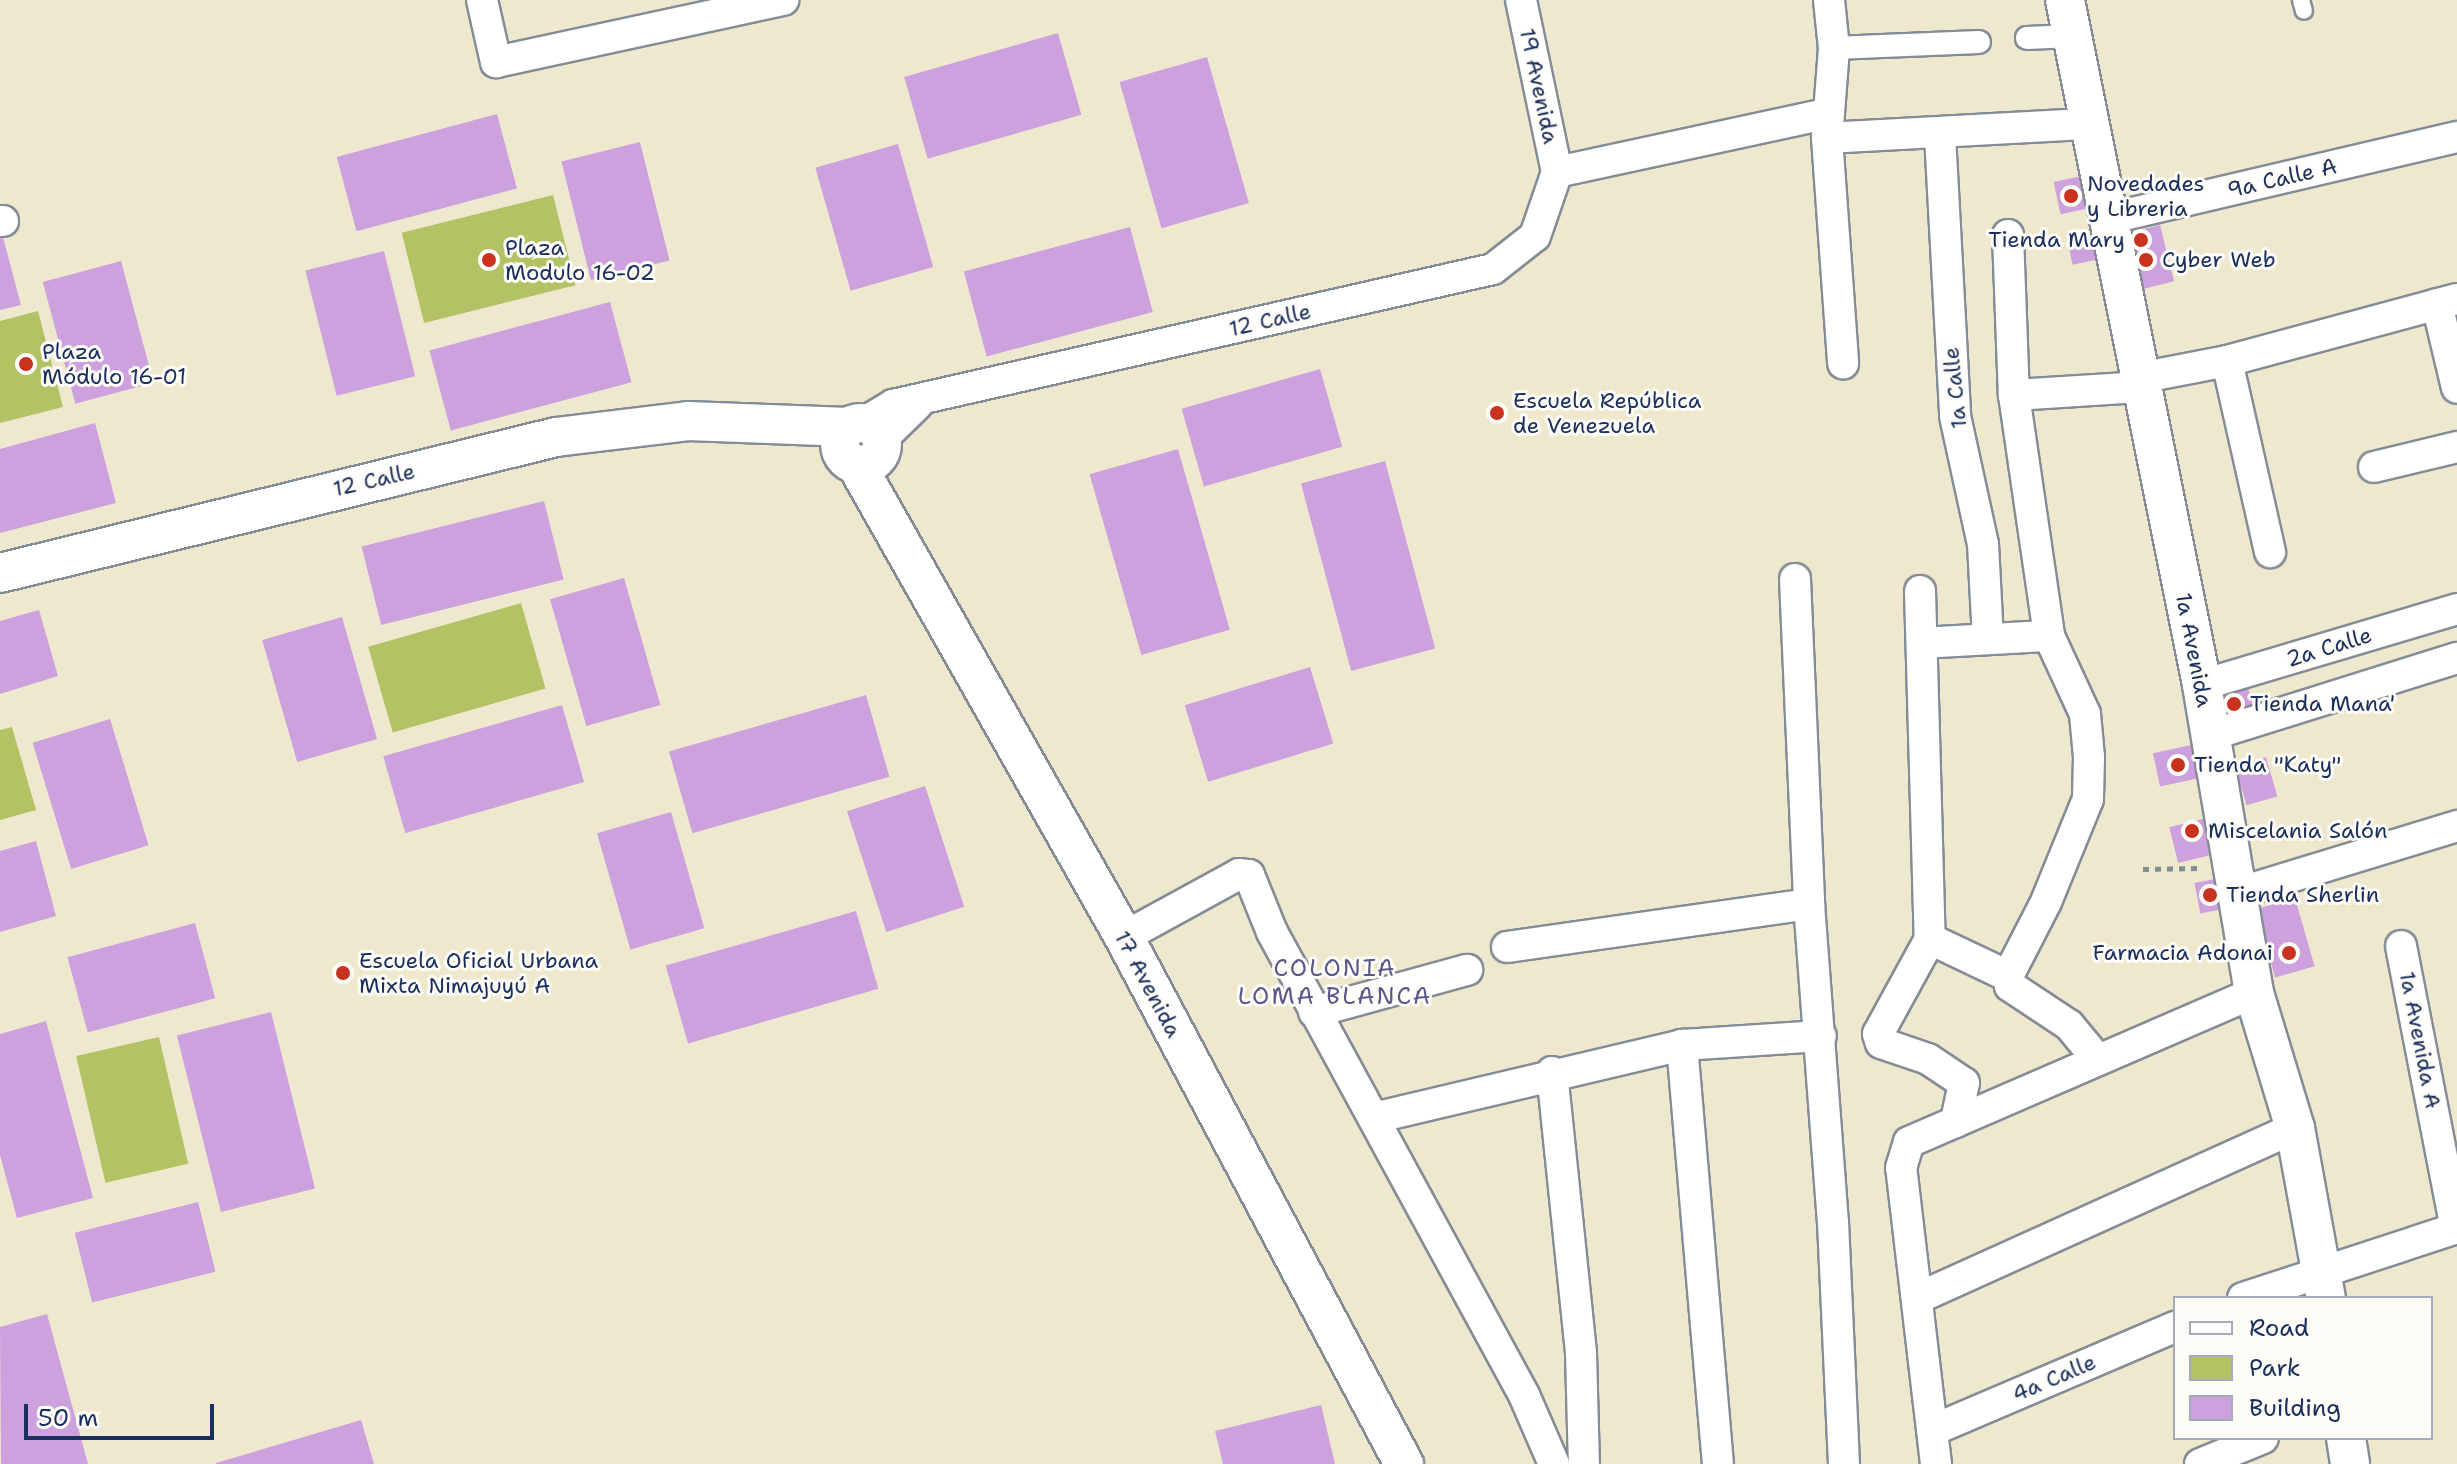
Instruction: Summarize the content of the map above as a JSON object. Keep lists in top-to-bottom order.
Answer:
{
  "streets": {
    "street": [
      "19 Avenida",
      "9a Calle A",
      "12 Calle",
      "1a Calle",
      "2a Calle",
      "1a Avenida",
      "17 Avenida",
      "1a Avenida A",
      "4a Calle"
    ]
  },
  "crossings": [
    ["19 Avenida", "12 Calle"],
    ["9a Calle A", "1a Avenida"],
    ["12 Calle", "17 Avenida"],
    ["2a Calle", "1a Avenida"]
  ],
  "districts": ["COLONIA LOMA BLANCA"],
  "places": [
    "Novedades y Libreria",
    "Tienda Mary",
    "Plaza Modulo 16-02",
    "Cyber Web",
    "Plaza Módulo 16-01",
    "Escuela República de Venezuela",
    "Tienda Mana'",
    "Tienda \"Katy\"",
    "Miscelania Salón",
    "Tienda Sherlin",
    "Farmacia Adonai",
    "Escuela Oficial Urbana Mixta Nimajuyú A"
  ],
  "legend": ["Road", "Park", "Building"],
  "scale_bar": "50 m"
}
